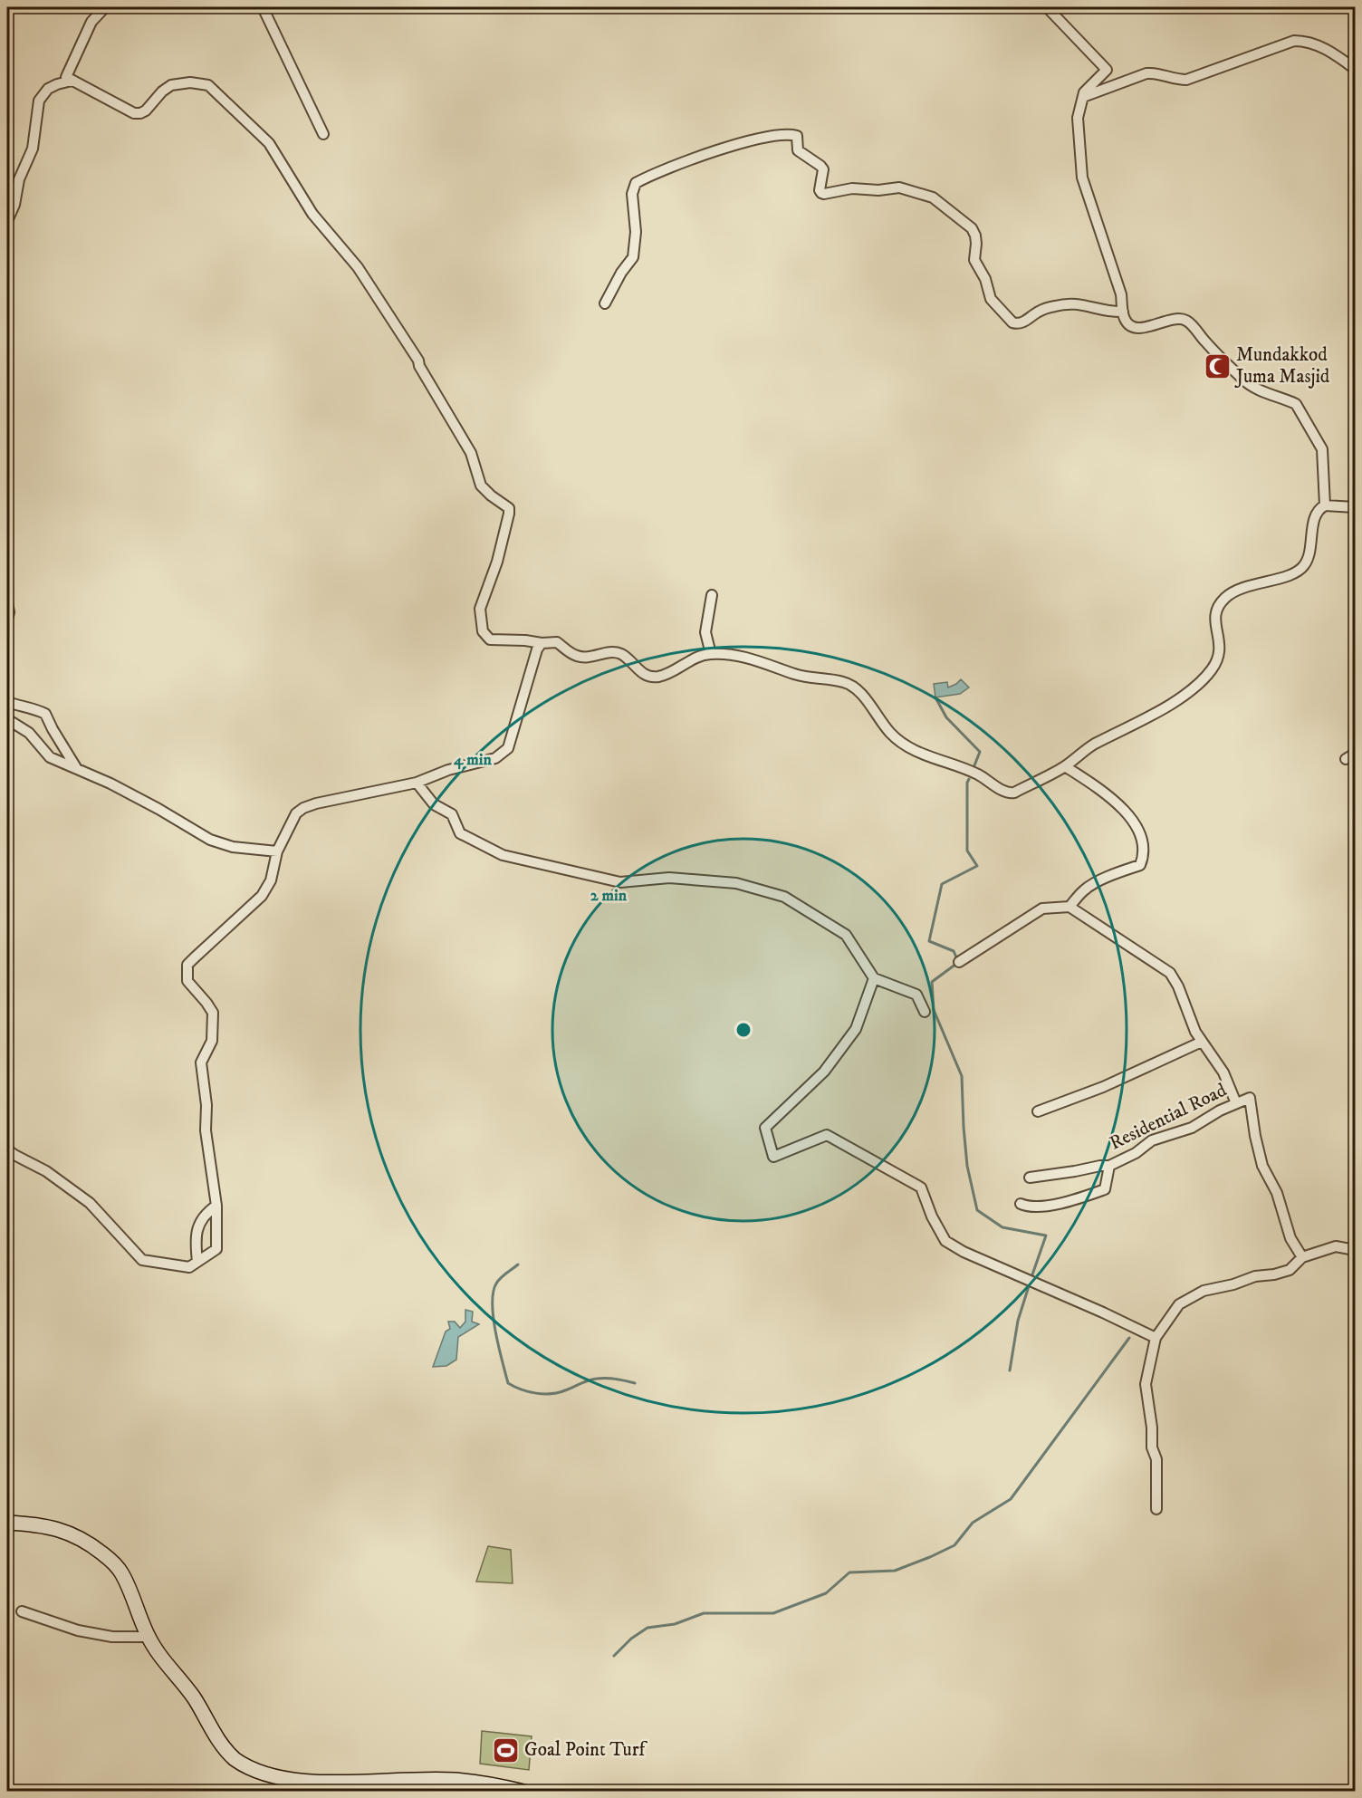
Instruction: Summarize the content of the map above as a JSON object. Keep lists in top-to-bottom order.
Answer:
{
  "streets": {
    "street": ["Residential Road"]
  },
  "places": {
    "mosque": ["Mundakkod Juma Masjid"],
    "sports": ["Goal Point Turf"]
  },
  "rings": ["4 min", "2 min"]
}
